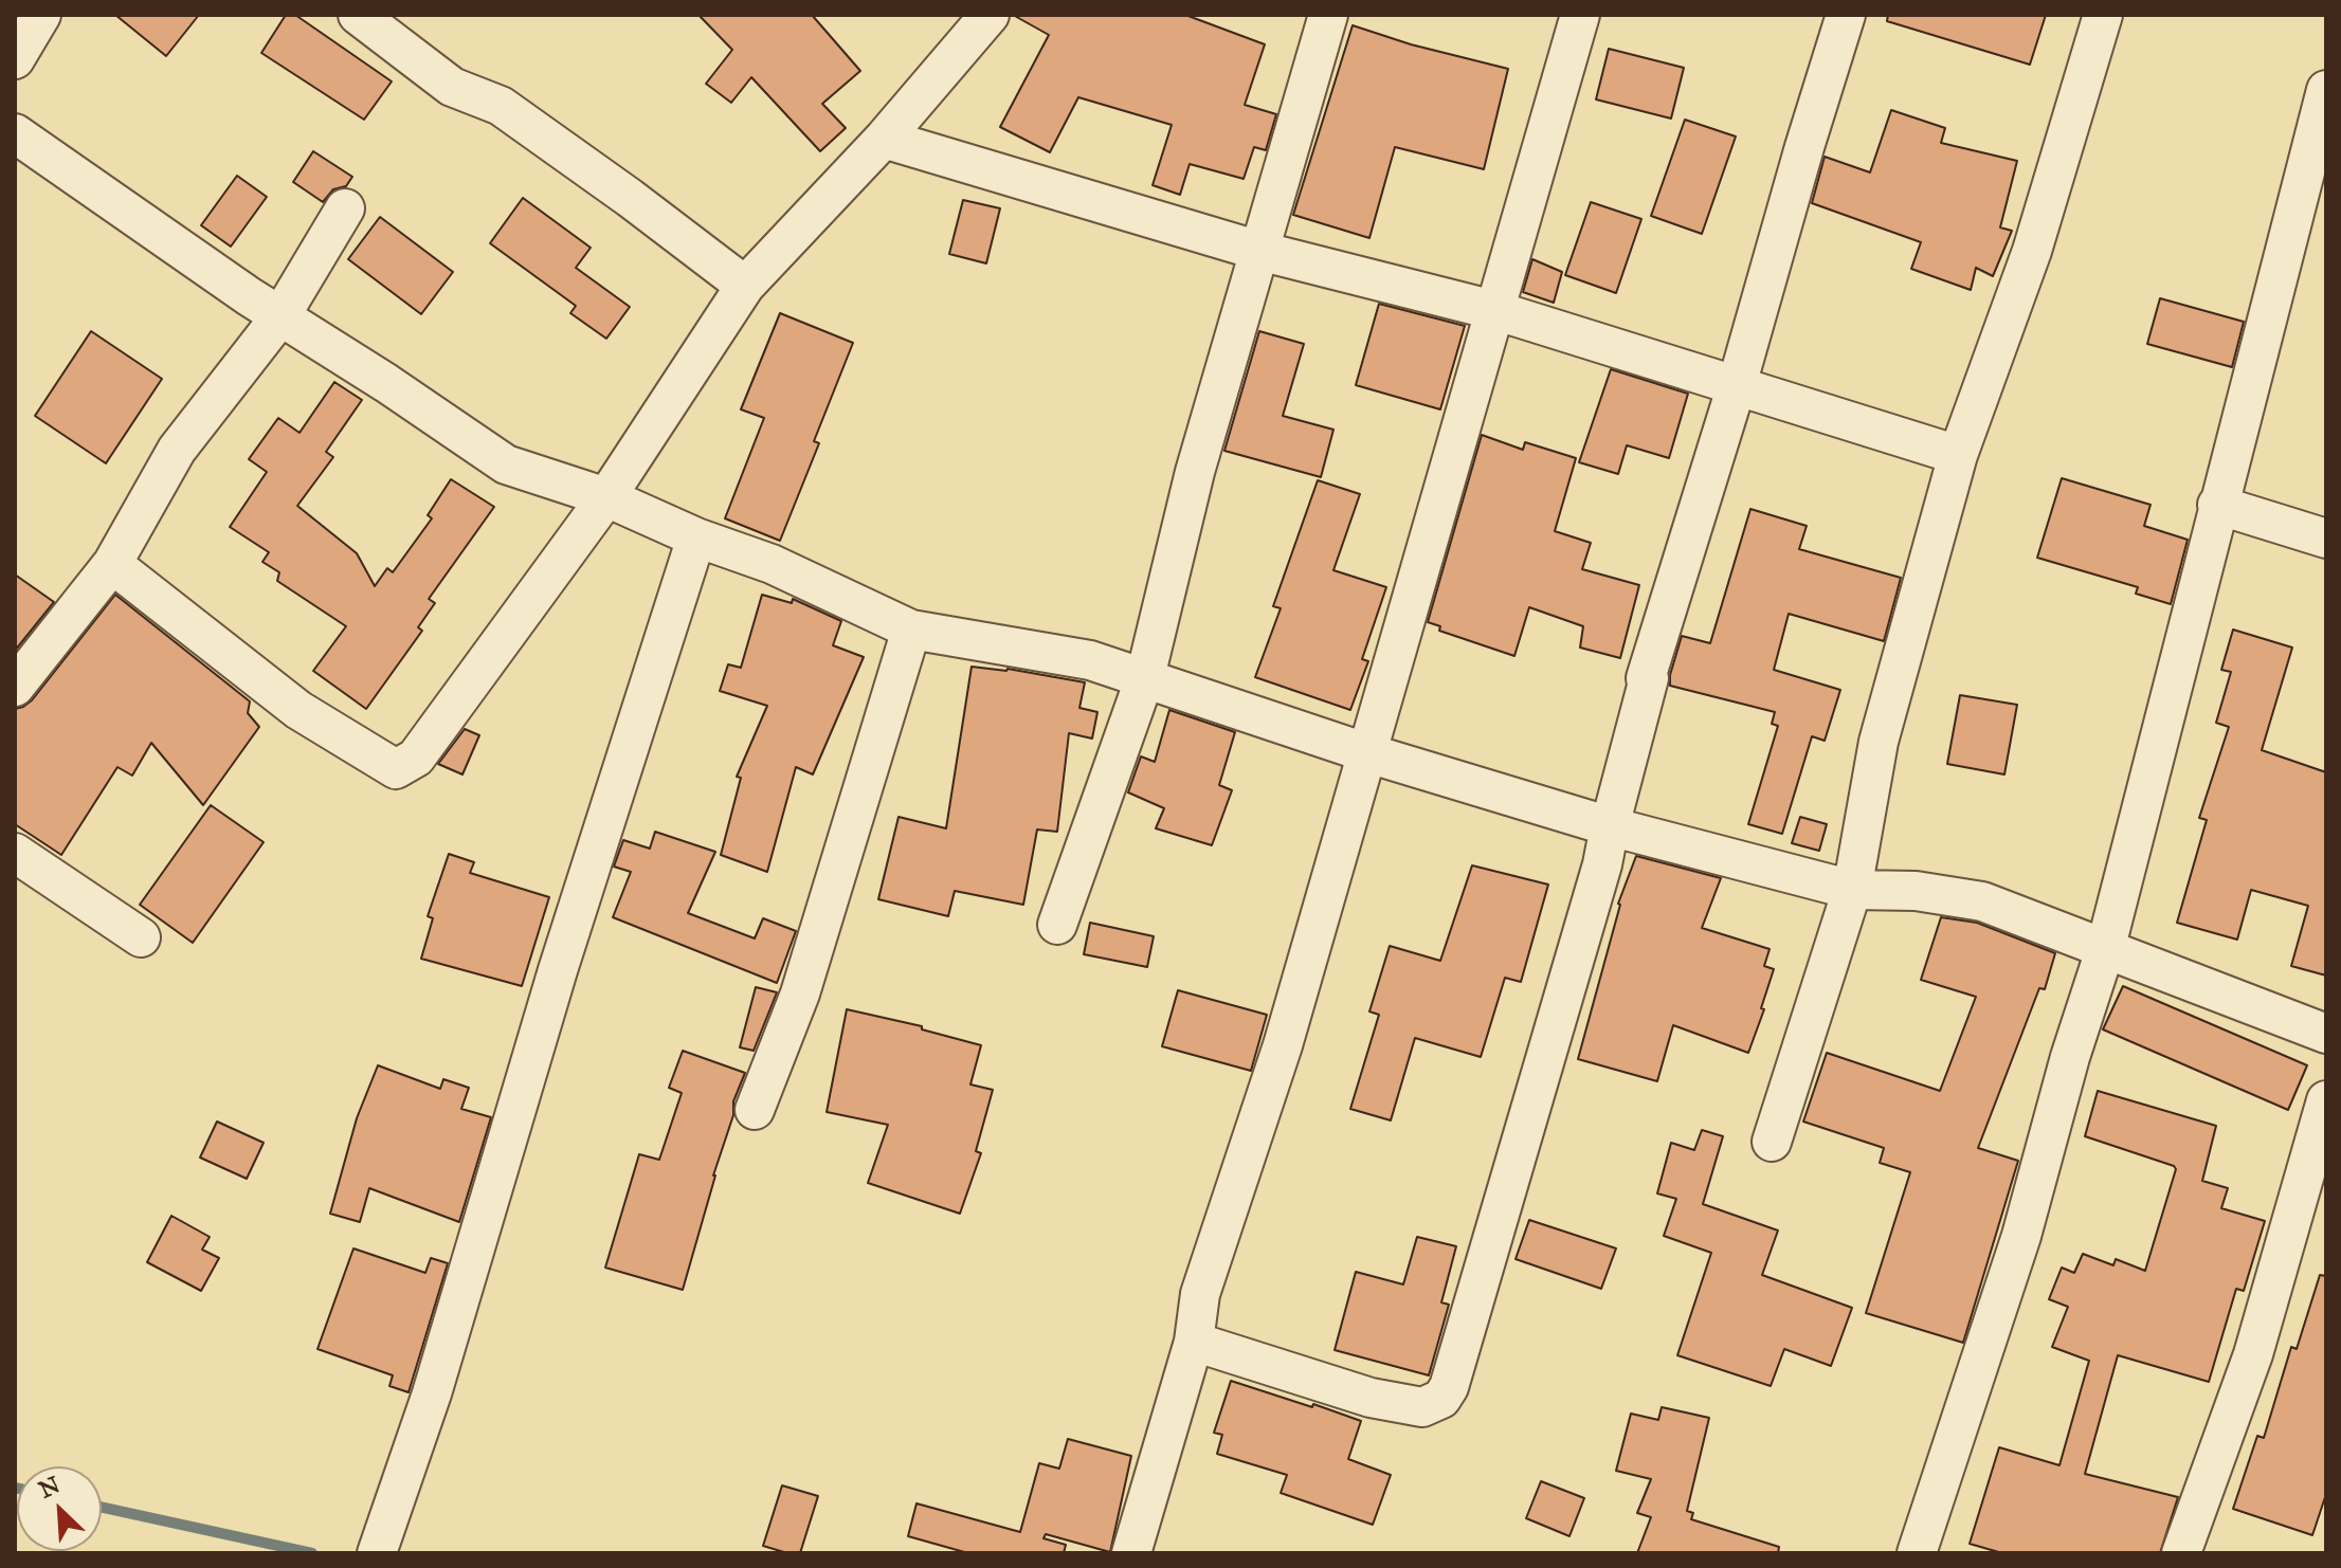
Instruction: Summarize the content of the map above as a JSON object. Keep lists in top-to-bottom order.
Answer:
{
  "north": "top left"
}
